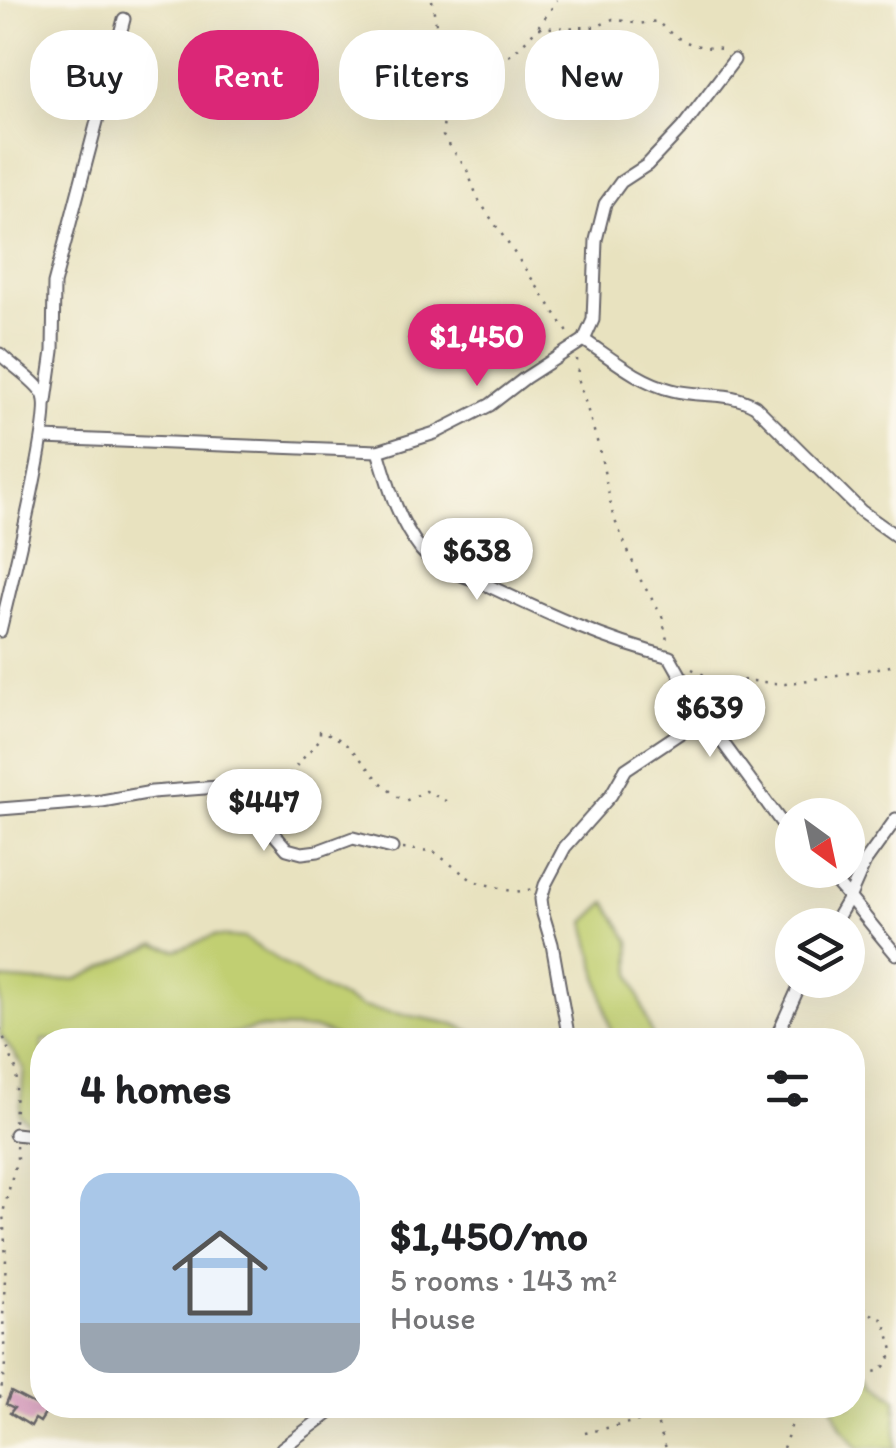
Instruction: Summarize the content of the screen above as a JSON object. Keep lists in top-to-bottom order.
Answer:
{
  "north": "bottom right",
  "page": {
    "chip": [
      "Buy",
      "Rent",
      "Filters",
      "New"
    ],
    "price": [
      "$1,450",
      "$638",
      "$639",
      "$447"
    ],
    "heading": "4 homes",
    "list": [
      {
        "name": "$1,450/mo",
        "note": "5 rooms · 143 m² · House"
      }
    ]
  }
}
